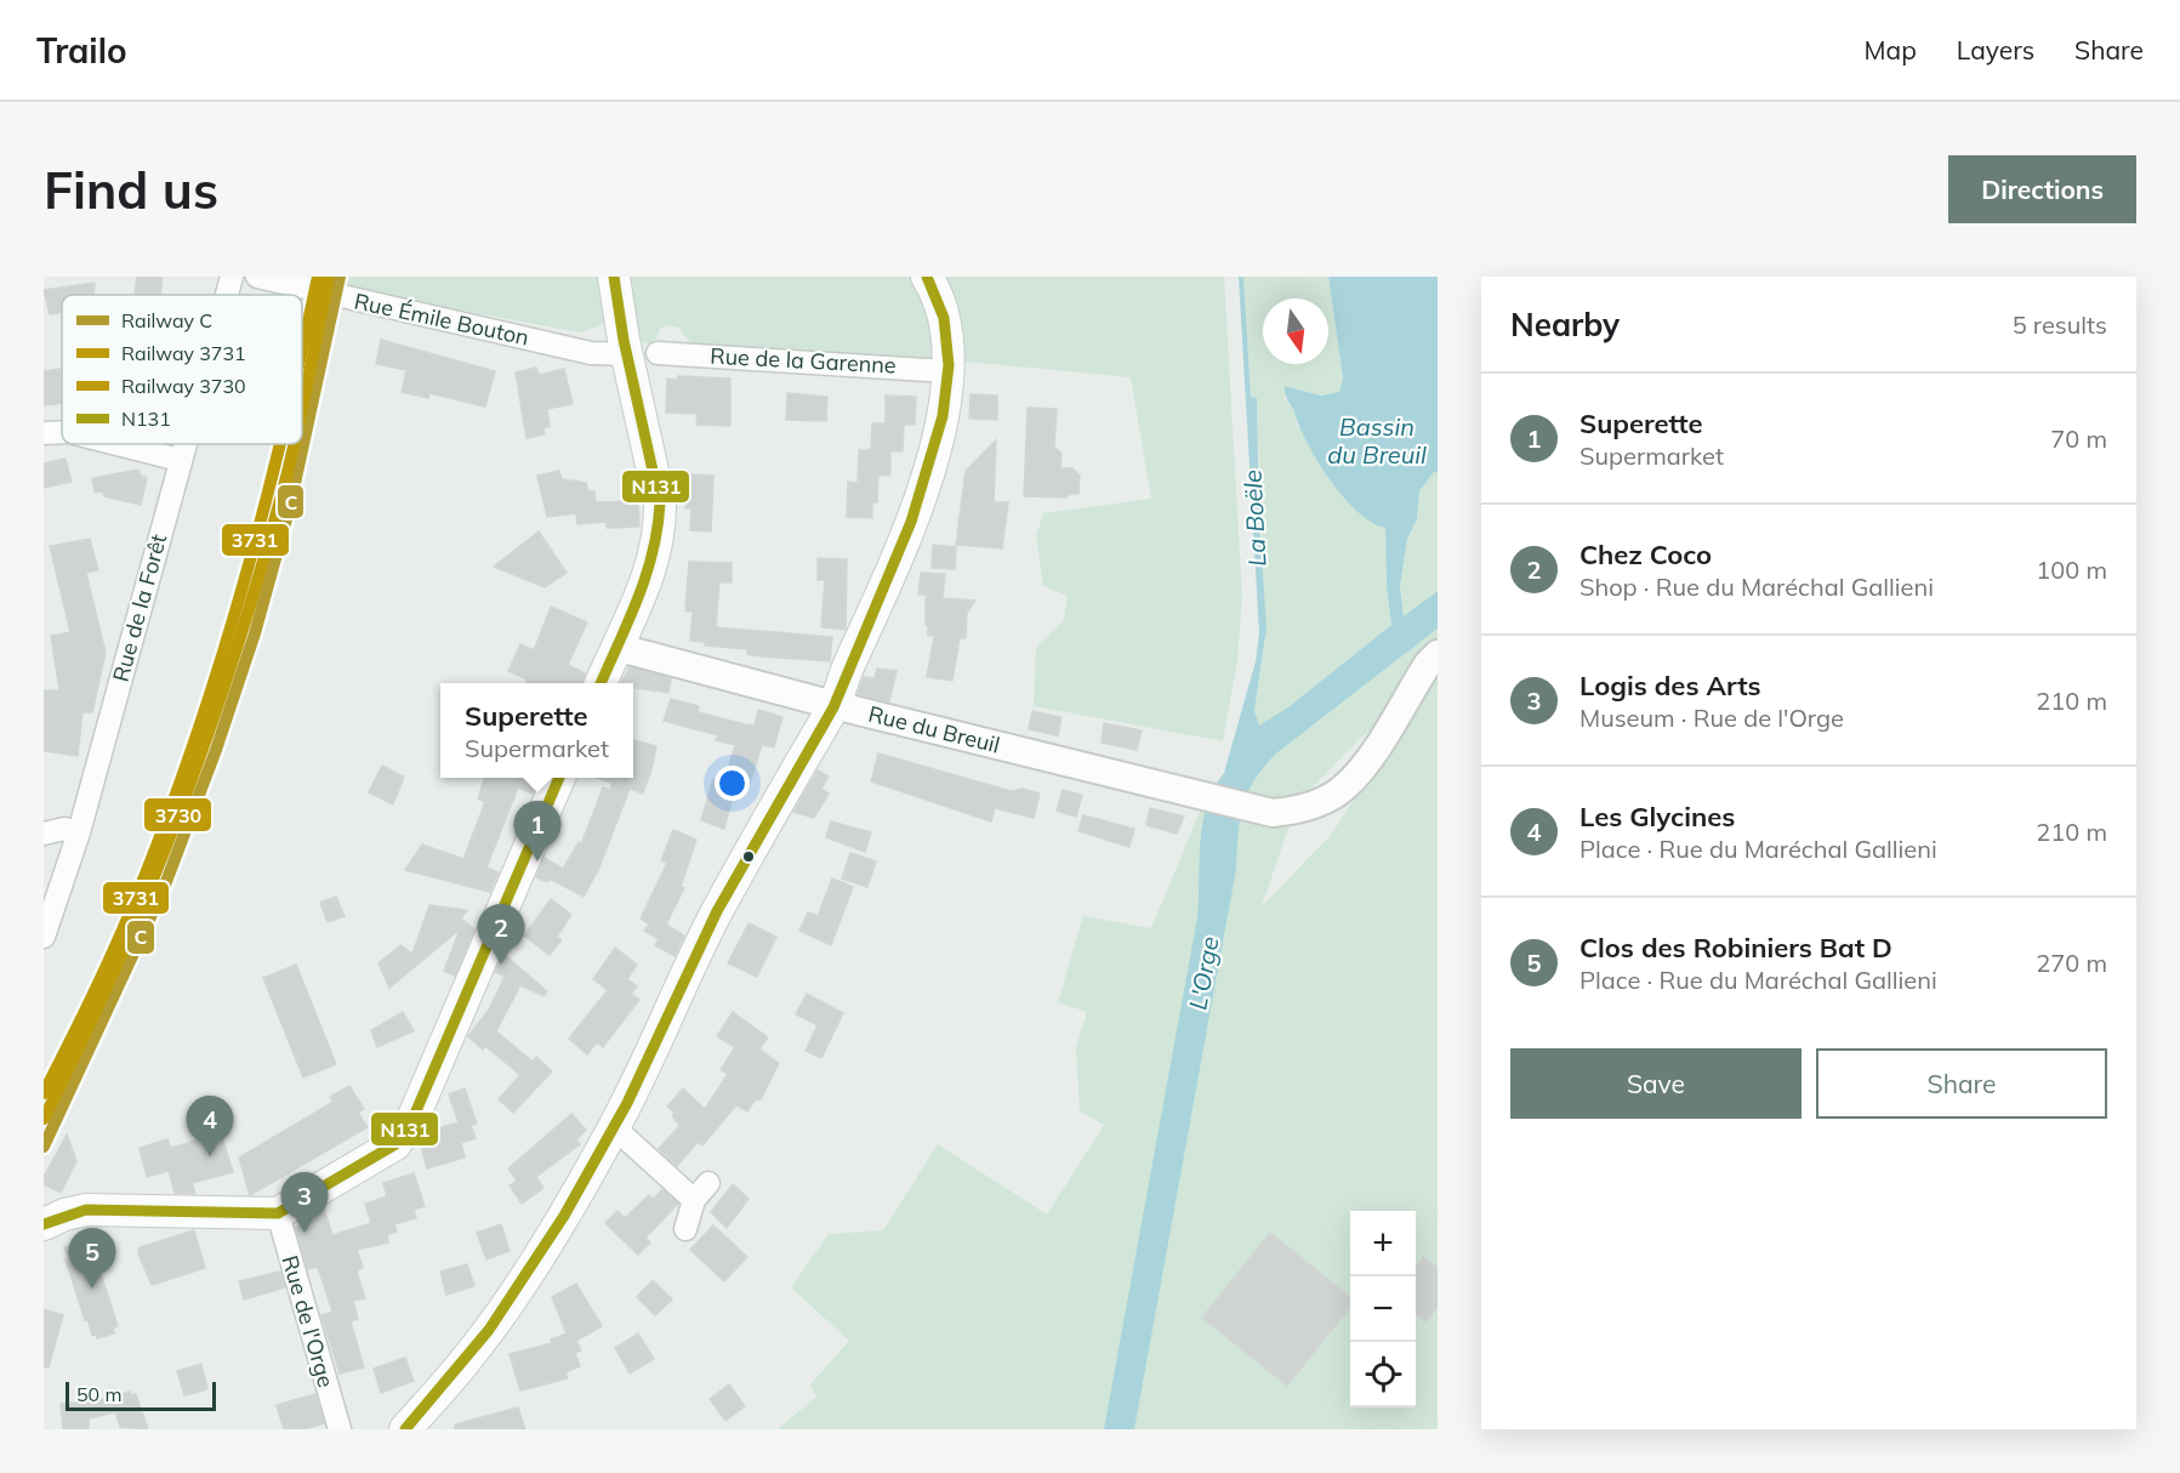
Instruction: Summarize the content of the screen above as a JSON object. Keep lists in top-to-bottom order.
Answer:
{
  "streets": {
    "street": [
      "Rue Émile Bouton",
      "Rue de la Garenne",
      "Rue de la Forêt",
      "Rue du Breuil",
      "Rue de l'Orge"
    ]
  },
  "water": ["Bassin du Breuil", "La Boële", "L'Orge"],
  "lines": [
    "rail line C",
    "rail line 3731",
    "rail line 3730",
    "transit line N131"
  ],
  "legend": [
    "Railway C",
    "Railway 3731",
    "Railway 3730",
    "N131"
  ],
  "scale_bar": "50 m",
  "north": "bottom",
  "page": {
    "header": "Trailo",
    "nav": ["Map", "Layers", "Share"],
    "buttons": [
      "Directions",
      ["Save", "Share"]
    ],
    "title": "Find us",
    "heading": ["Nearby", "5 results"],
    "list": [
      {
        "mark": "1",
        "name": "Superette",
        "note": "Supermarket",
        "value": "70 m"
      },
      {
        "mark": "2",
        "name": "Chez Coco",
        "note": "Shop · Rue du Maréchal Gallieni",
        "value": "100 m"
      },
      {
        "mark": "3",
        "name": "Logis des Arts",
        "note": "Museum · Rue de l'Orge",
        "value": "210 m"
      },
      {
        "mark": "4",
        "name": "Les Glycines",
        "note": "Place · Rue du Maréchal Gallieni",
        "value": "210 m"
      },
      {
        "mark": "5",
        "name": "Clos des Robiniers Bat D",
        "note": "Place · Rue du Maréchal Gallieni",
        "value": "270 m"
      }
    ],
    "popup": ["Superette", "Supermarket"],
    "pins": [
      "1",
      "2",
      "4",
      "3",
      "5"
    ],
    "map_buttons": ["+", "−"],
    "scale": "50 m"
  }
}
